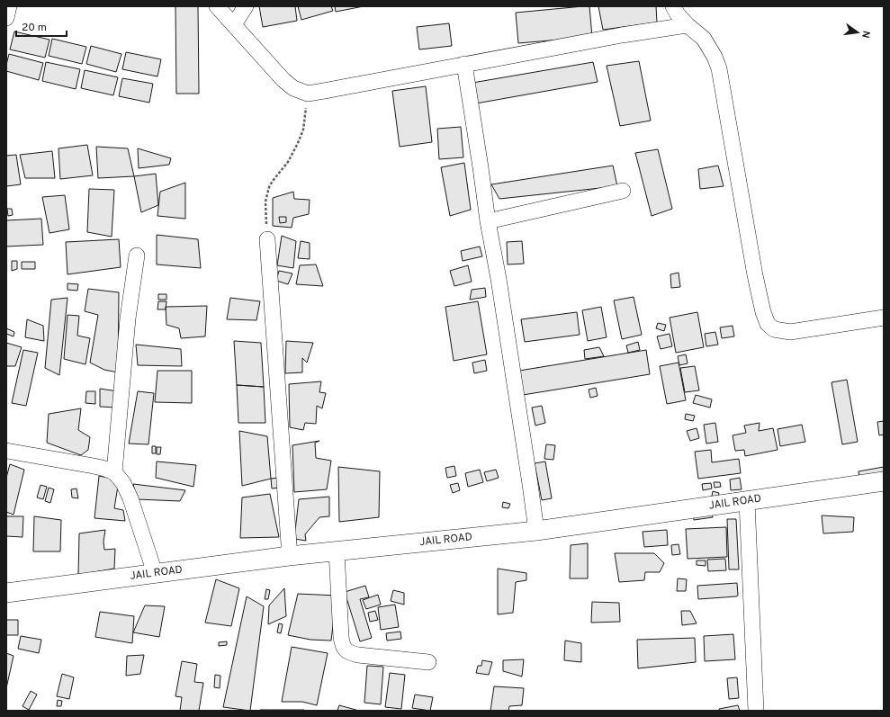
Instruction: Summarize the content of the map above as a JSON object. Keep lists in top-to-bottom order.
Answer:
{
  "streets": {
    "street": ["JAIL ROAD"]
  },
  "scale_bar": "20 m",
  "north": "right"
}
